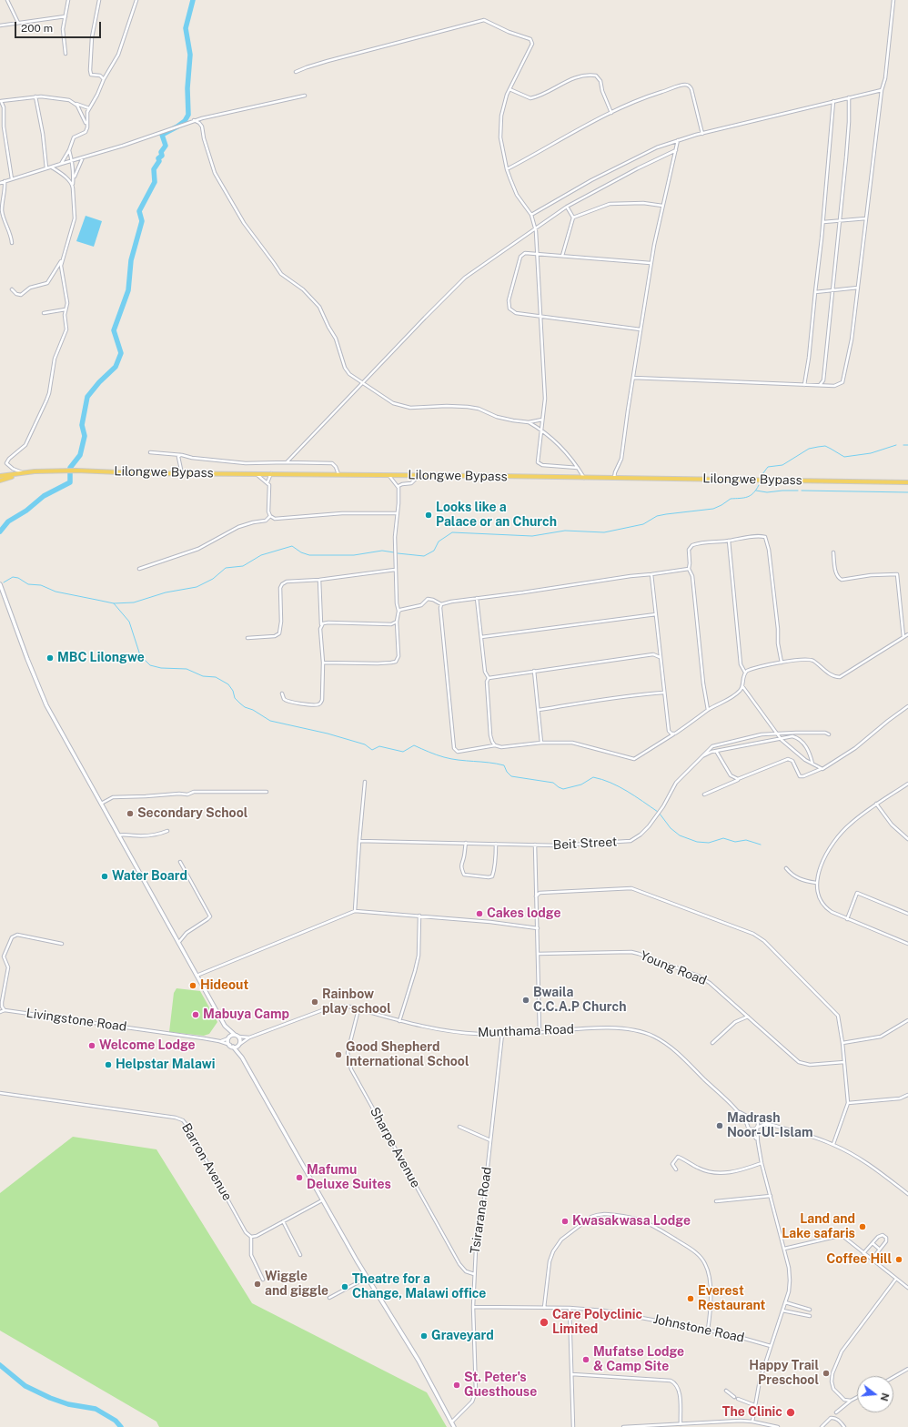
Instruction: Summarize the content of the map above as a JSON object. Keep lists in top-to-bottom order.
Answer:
{
  "streets": {
    "main road": ["Lilongwe Bypass"],
    "street": [
      "Beit Street",
      "Young Road",
      "Livingstone Road",
      "Munthama Road",
      "Sharpe Avenue",
      "Barron Avenue",
      "Tsirarana Road",
      "Johnstone Road"
    ]
  },
  "crossings": [
    ["Beit Street", "Young Road"],
    ["Beit Street", "Munthama Road"],
    ["Livingstone Road", "Munthama Road"],
    ["Munthama Road", "Sharpe Avenue"],
    ["Munthama Road", "Tsirarana Road"],
    ["Sharpe Avenue", "Tsirarana Road"],
    ["Tsirarana Road", "Johnstone Road"]
  ],
  "places": [
    "Looks like a Palace or an Church",
    "MBC Lilongwe",
    "Secondary School",
    "Water Board",
    "Cakes lodge",
    "Hideout",
    "Bwaila C.C.A.P Church",
    "Rainbow play school",
    "Mabuya Camp",
    "Welcome Lodge",
    "Good Shepherd International School",
    "Helpstar Malawi",
    "Madrash Noor-Ul-Islam",
    "Mafumu Deluxe Suites",
    "Kwasakwasa Lodge",
    "Land and Lake safaris",
    "Coffee Hill",
    "Wiggle and giggle",
    "Theatre for a Change, Malawi office",
    "Everest Restaurant",
    "Care Polyclinic Limited",
    "Graveyard",
    "Mufatse Lodge & Camp Site",
    "Happy Trail Preschool",
    "St. Peter's Guesthouse",
    "The Clinic"
  ],
  "scale_bar": "200 m",
  "north": "right"
}
